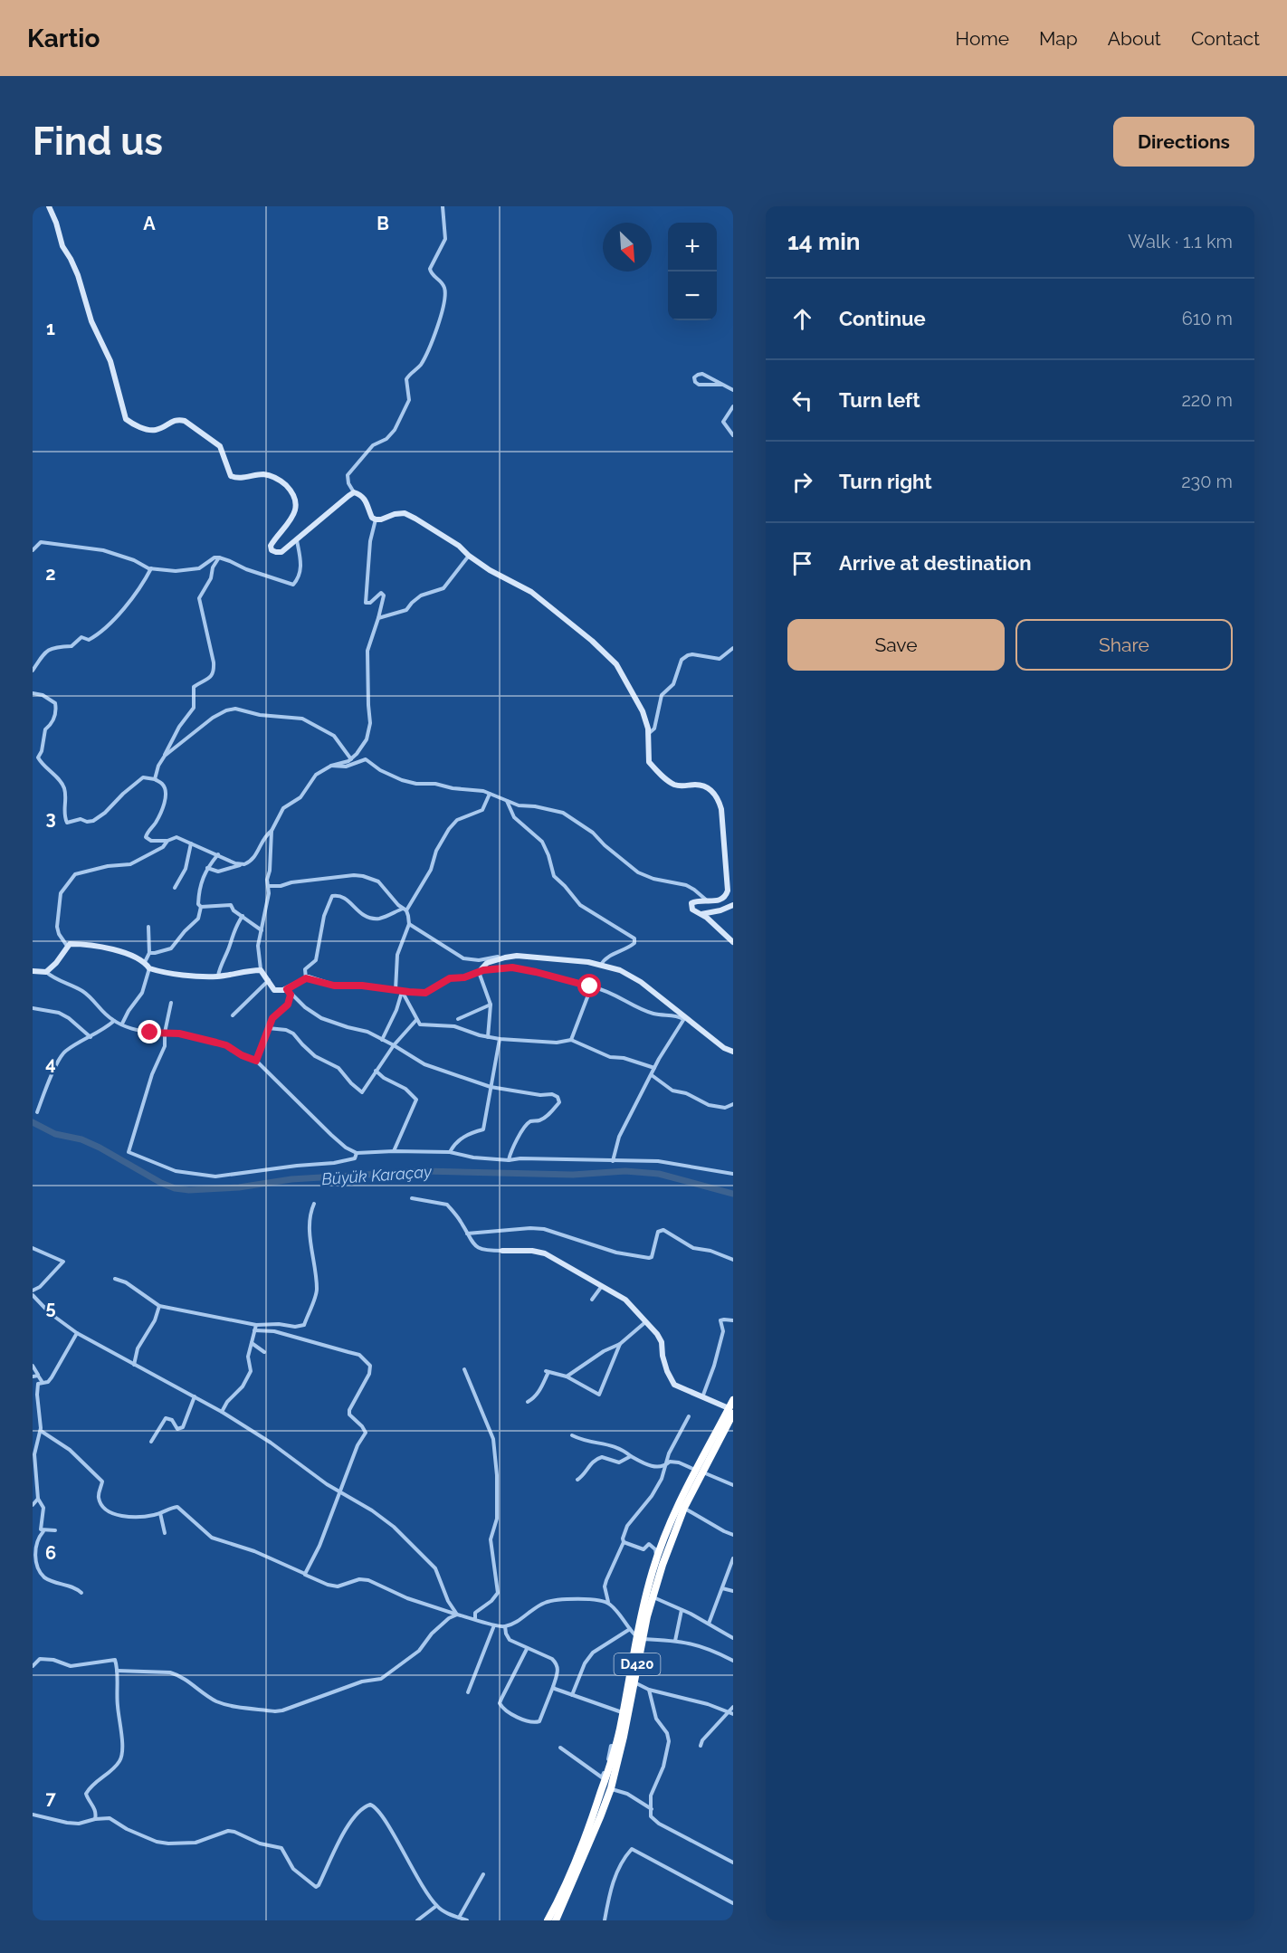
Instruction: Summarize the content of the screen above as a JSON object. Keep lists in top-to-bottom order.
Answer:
{
  "streets": {
    "highway": ["D420"]
  },
  "water": ["Büyük Karaçay"],
  "north": "bottom right",
  "page": {
    "header": "Kartio",
    "nav": [
      "Home",
      "Map",
      "About",
      "Contact"
    ],
    "buttons": [
      "Directions",
      ["Save", "Share"]
    ],
    "title": "Find us",
    "heading": ["14 min", "Walk · 1.1 km"],
    "map_buttons": ["+", "−"],
    "list": [
      ["Continue", "610 m"],
      ["Turn left", "220 m"],
      ["Turn right", "230 m"],
      "Arrive at destination"
    ]
  },
  "grid": {
    "columns": ["A", "B"],
    "rows": [
      "1",
      "2",
      "3",
      "4",
      "5",
      "6",
      "7"
    ]
  }
}
